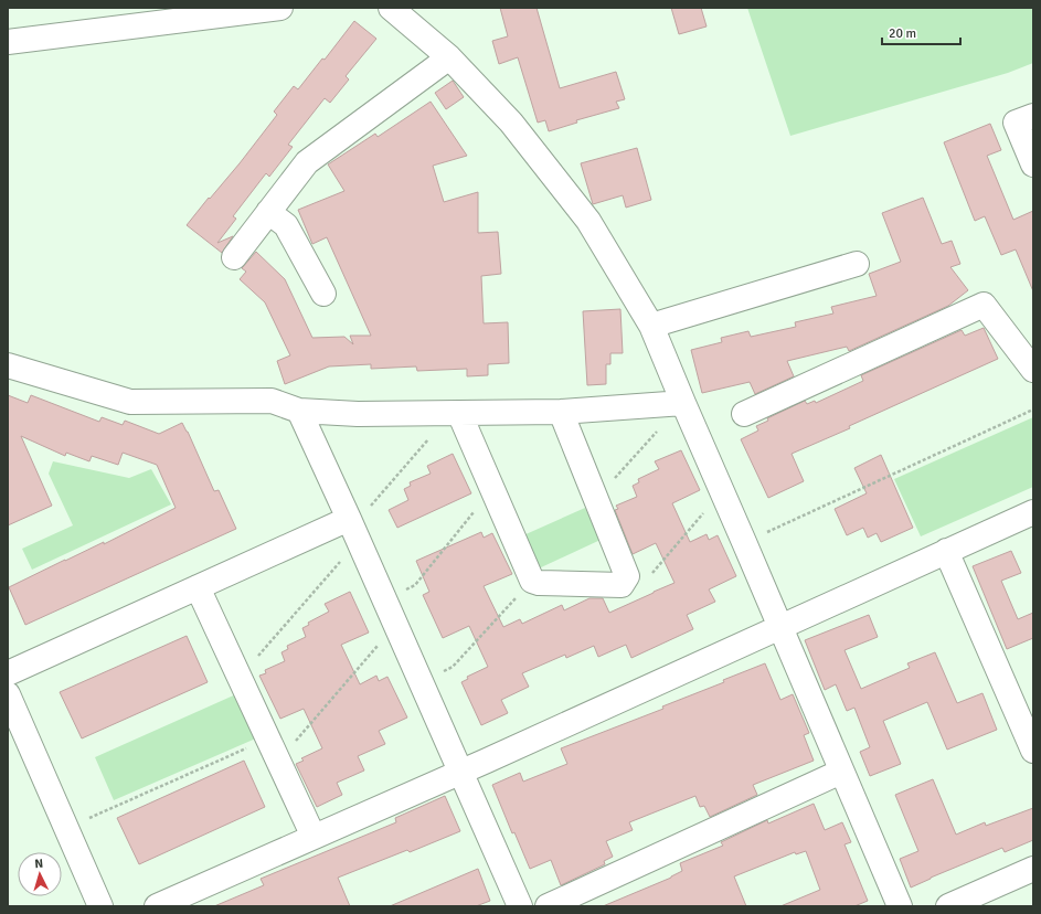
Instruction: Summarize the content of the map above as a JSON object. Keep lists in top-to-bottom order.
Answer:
{
  "scale_bar": "20 m",
  "north": "top"
}
